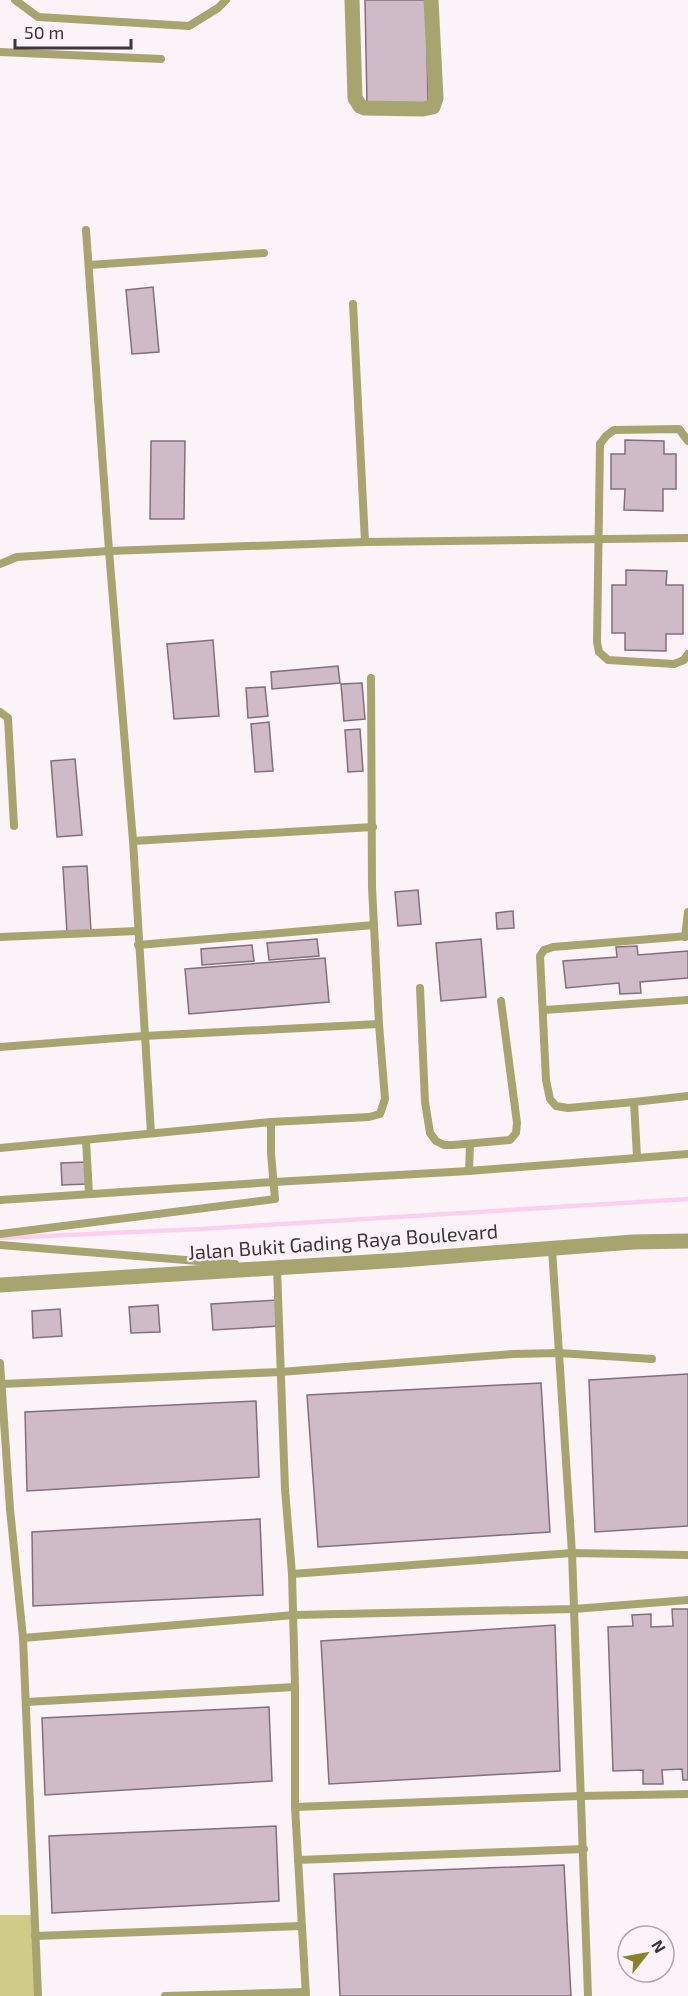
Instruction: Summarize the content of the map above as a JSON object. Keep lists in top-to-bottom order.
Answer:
{
  "streets": {
    "street": ["Jalan Bukit Gading Raya Boulevard"]
  },
  "scale_bar": "50 m",
  "north": "top right"
}
